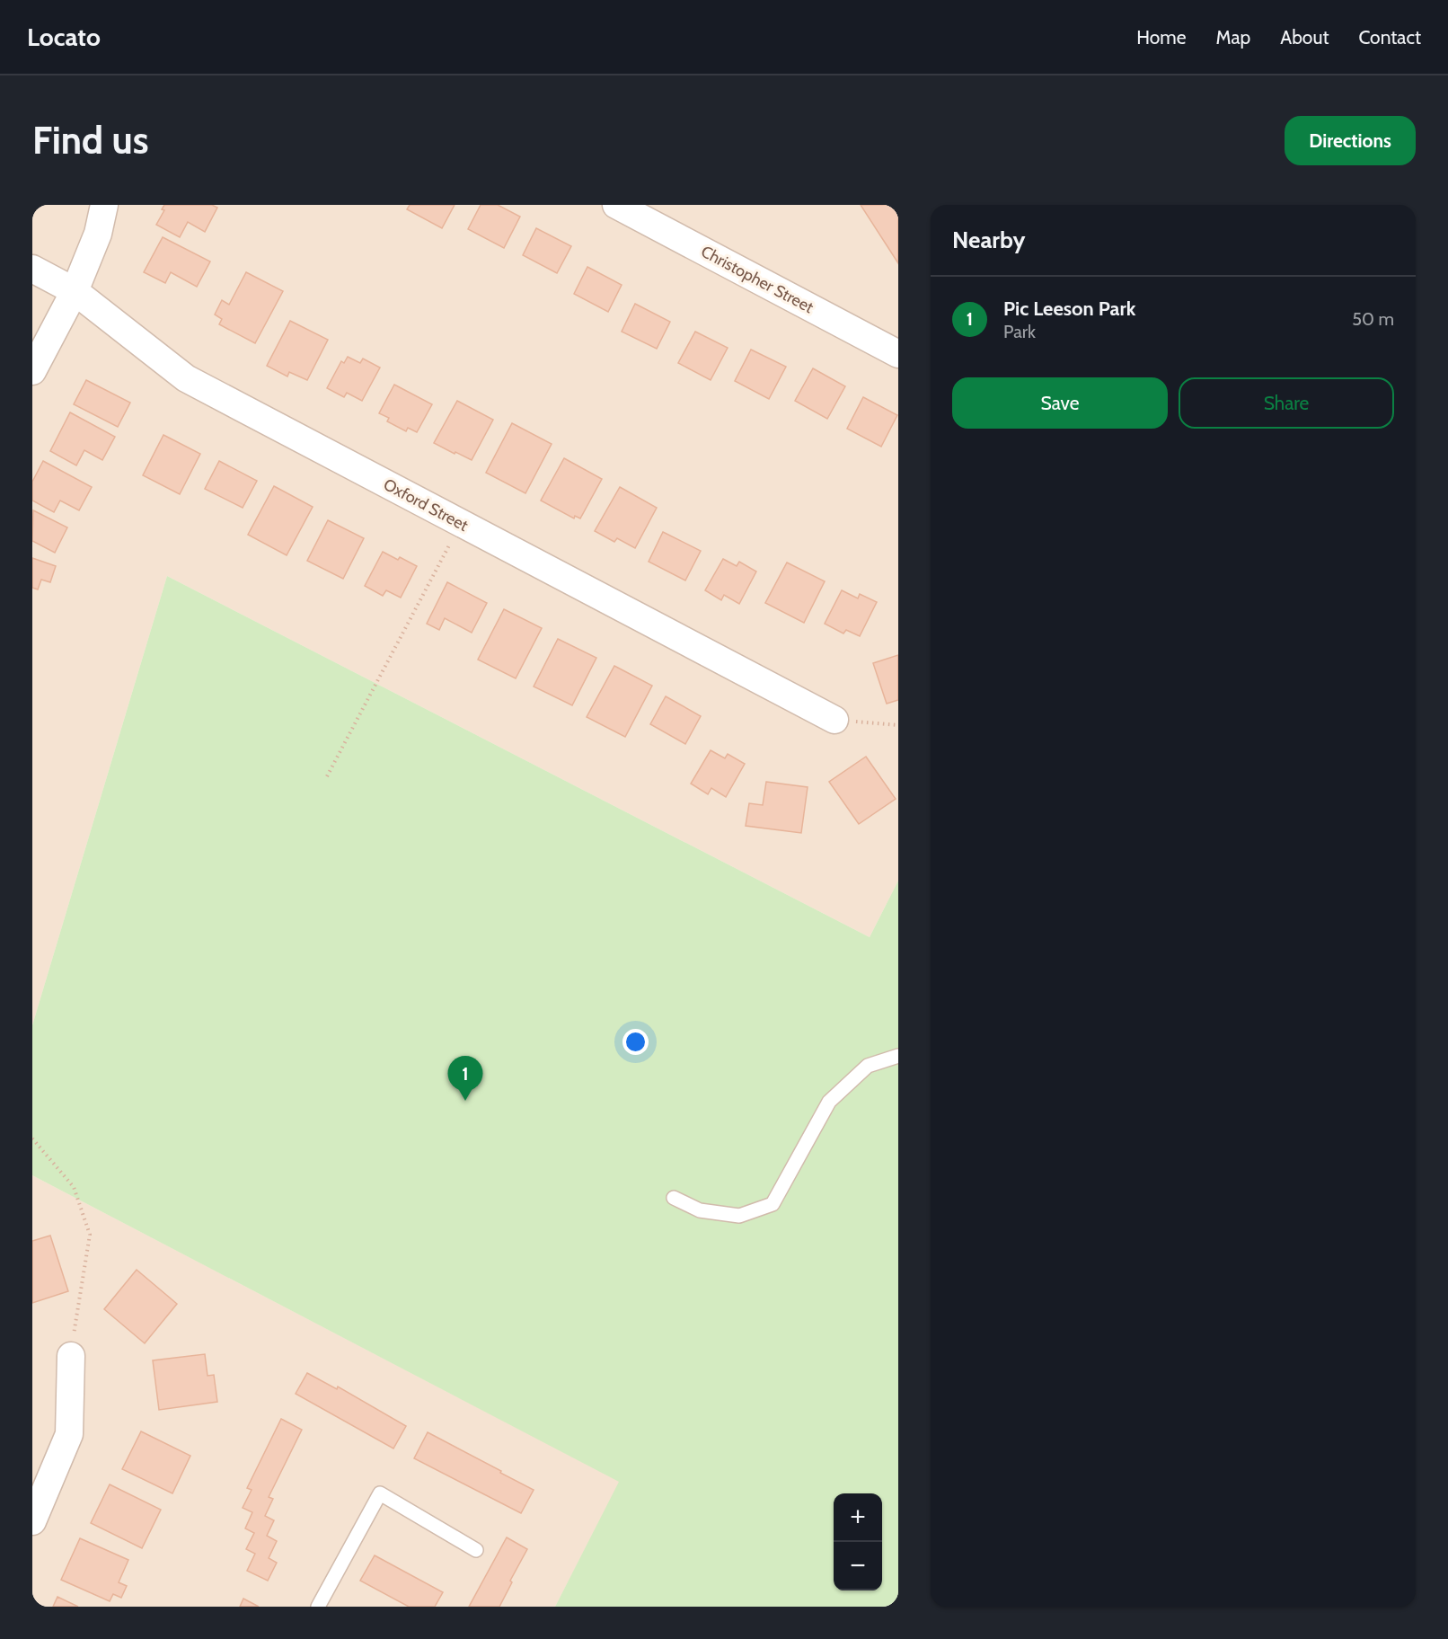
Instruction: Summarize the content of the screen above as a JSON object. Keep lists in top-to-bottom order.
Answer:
{
  "streets": {
    "street": ["Christopher Street", "Oxford Street"]
  },
  "page": {
    "header": "Locato",
    "nav": [
      "Home",
      "Map",
      "About",
      "Contact"
    ],
    "buttons": [
      "Directions",
      ["Save", "Share"]
    ],
    "title": "Find us",
    "heading": "Nearby",
    "list": [
      {
        "mark": "1",
        "name": "Pic Leeson Park",
        "note": "Park",
        "value": "50 m"
      }
    ],
    "pins": "1",
    "map_buttons": ["+", "−"]
  }
}
